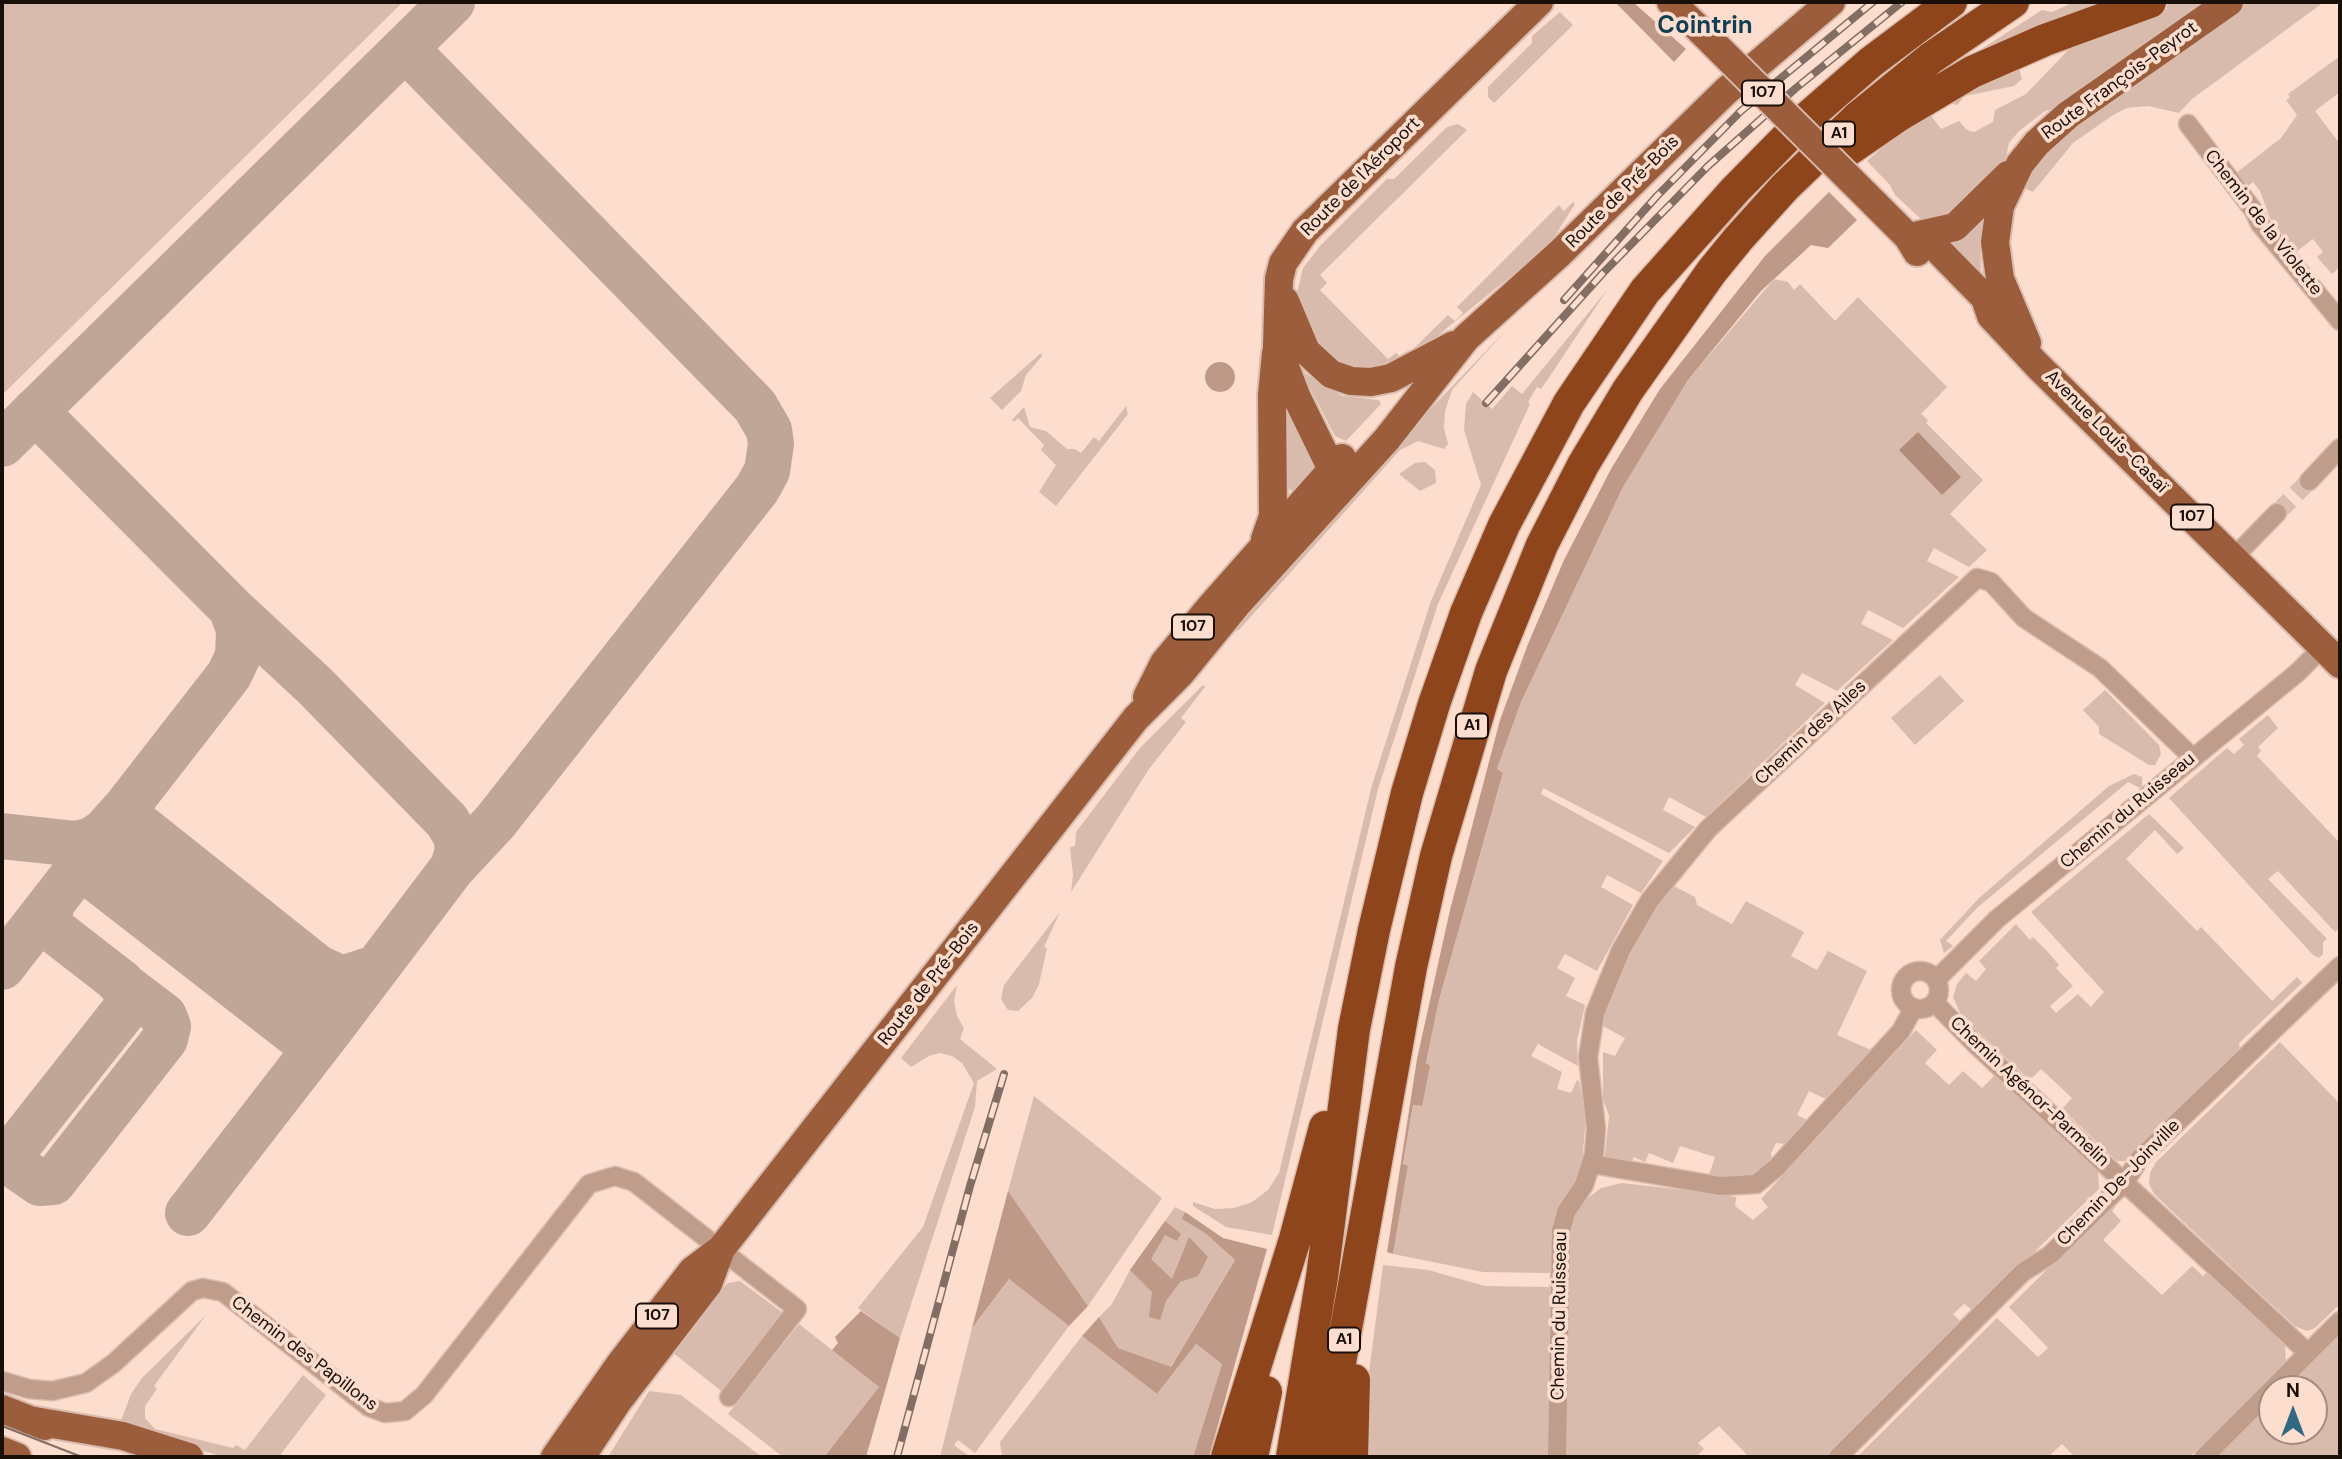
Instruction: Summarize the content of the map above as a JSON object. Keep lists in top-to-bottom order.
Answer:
{
  "streets": {
    "highway": ["A1"],
    "main road": [
      "Route François-Peyrot",
      "107",
      "Route de l'Aéroport",
      "Route de Pré-Bois",
      "Avenue Louis-Casaï"
    ],
    "street": [
      "Chemin de la Violette",
      "Chemin des Ailes",
      "Chemin du Ruisseau",
      "Chemin Agénor-Parmelin",
      "Chemin De-Joinville",
      "Chemin des Papillons"
    ]
  },
  "crossings": [
    ["Route François-Peyrot", "Avenue Louis-Casaï"],
    ["107", "Route de l'Aéroport"],
    ["107", "Route de Pré-Bois"],
    ["Route de l'Aéroport", "Route de Pré-Bois"],
    ["Route de Pré-Bois", "Chemin des Papillons"],
    ["Avenue Louis-Casaï", "Chemin du Ruisseau"],
    ["Chemin des Ailes", "Chemin du Ruisseau"],
    ["Chemin du Ruisseau", "Chemin Agénor-Parmelin"],
    ["Chemin Agénor-Parmelin", "Chemin De-Joinville"]
  ],
  "districts": ["Cointrin"],
  "north": "top"
}
